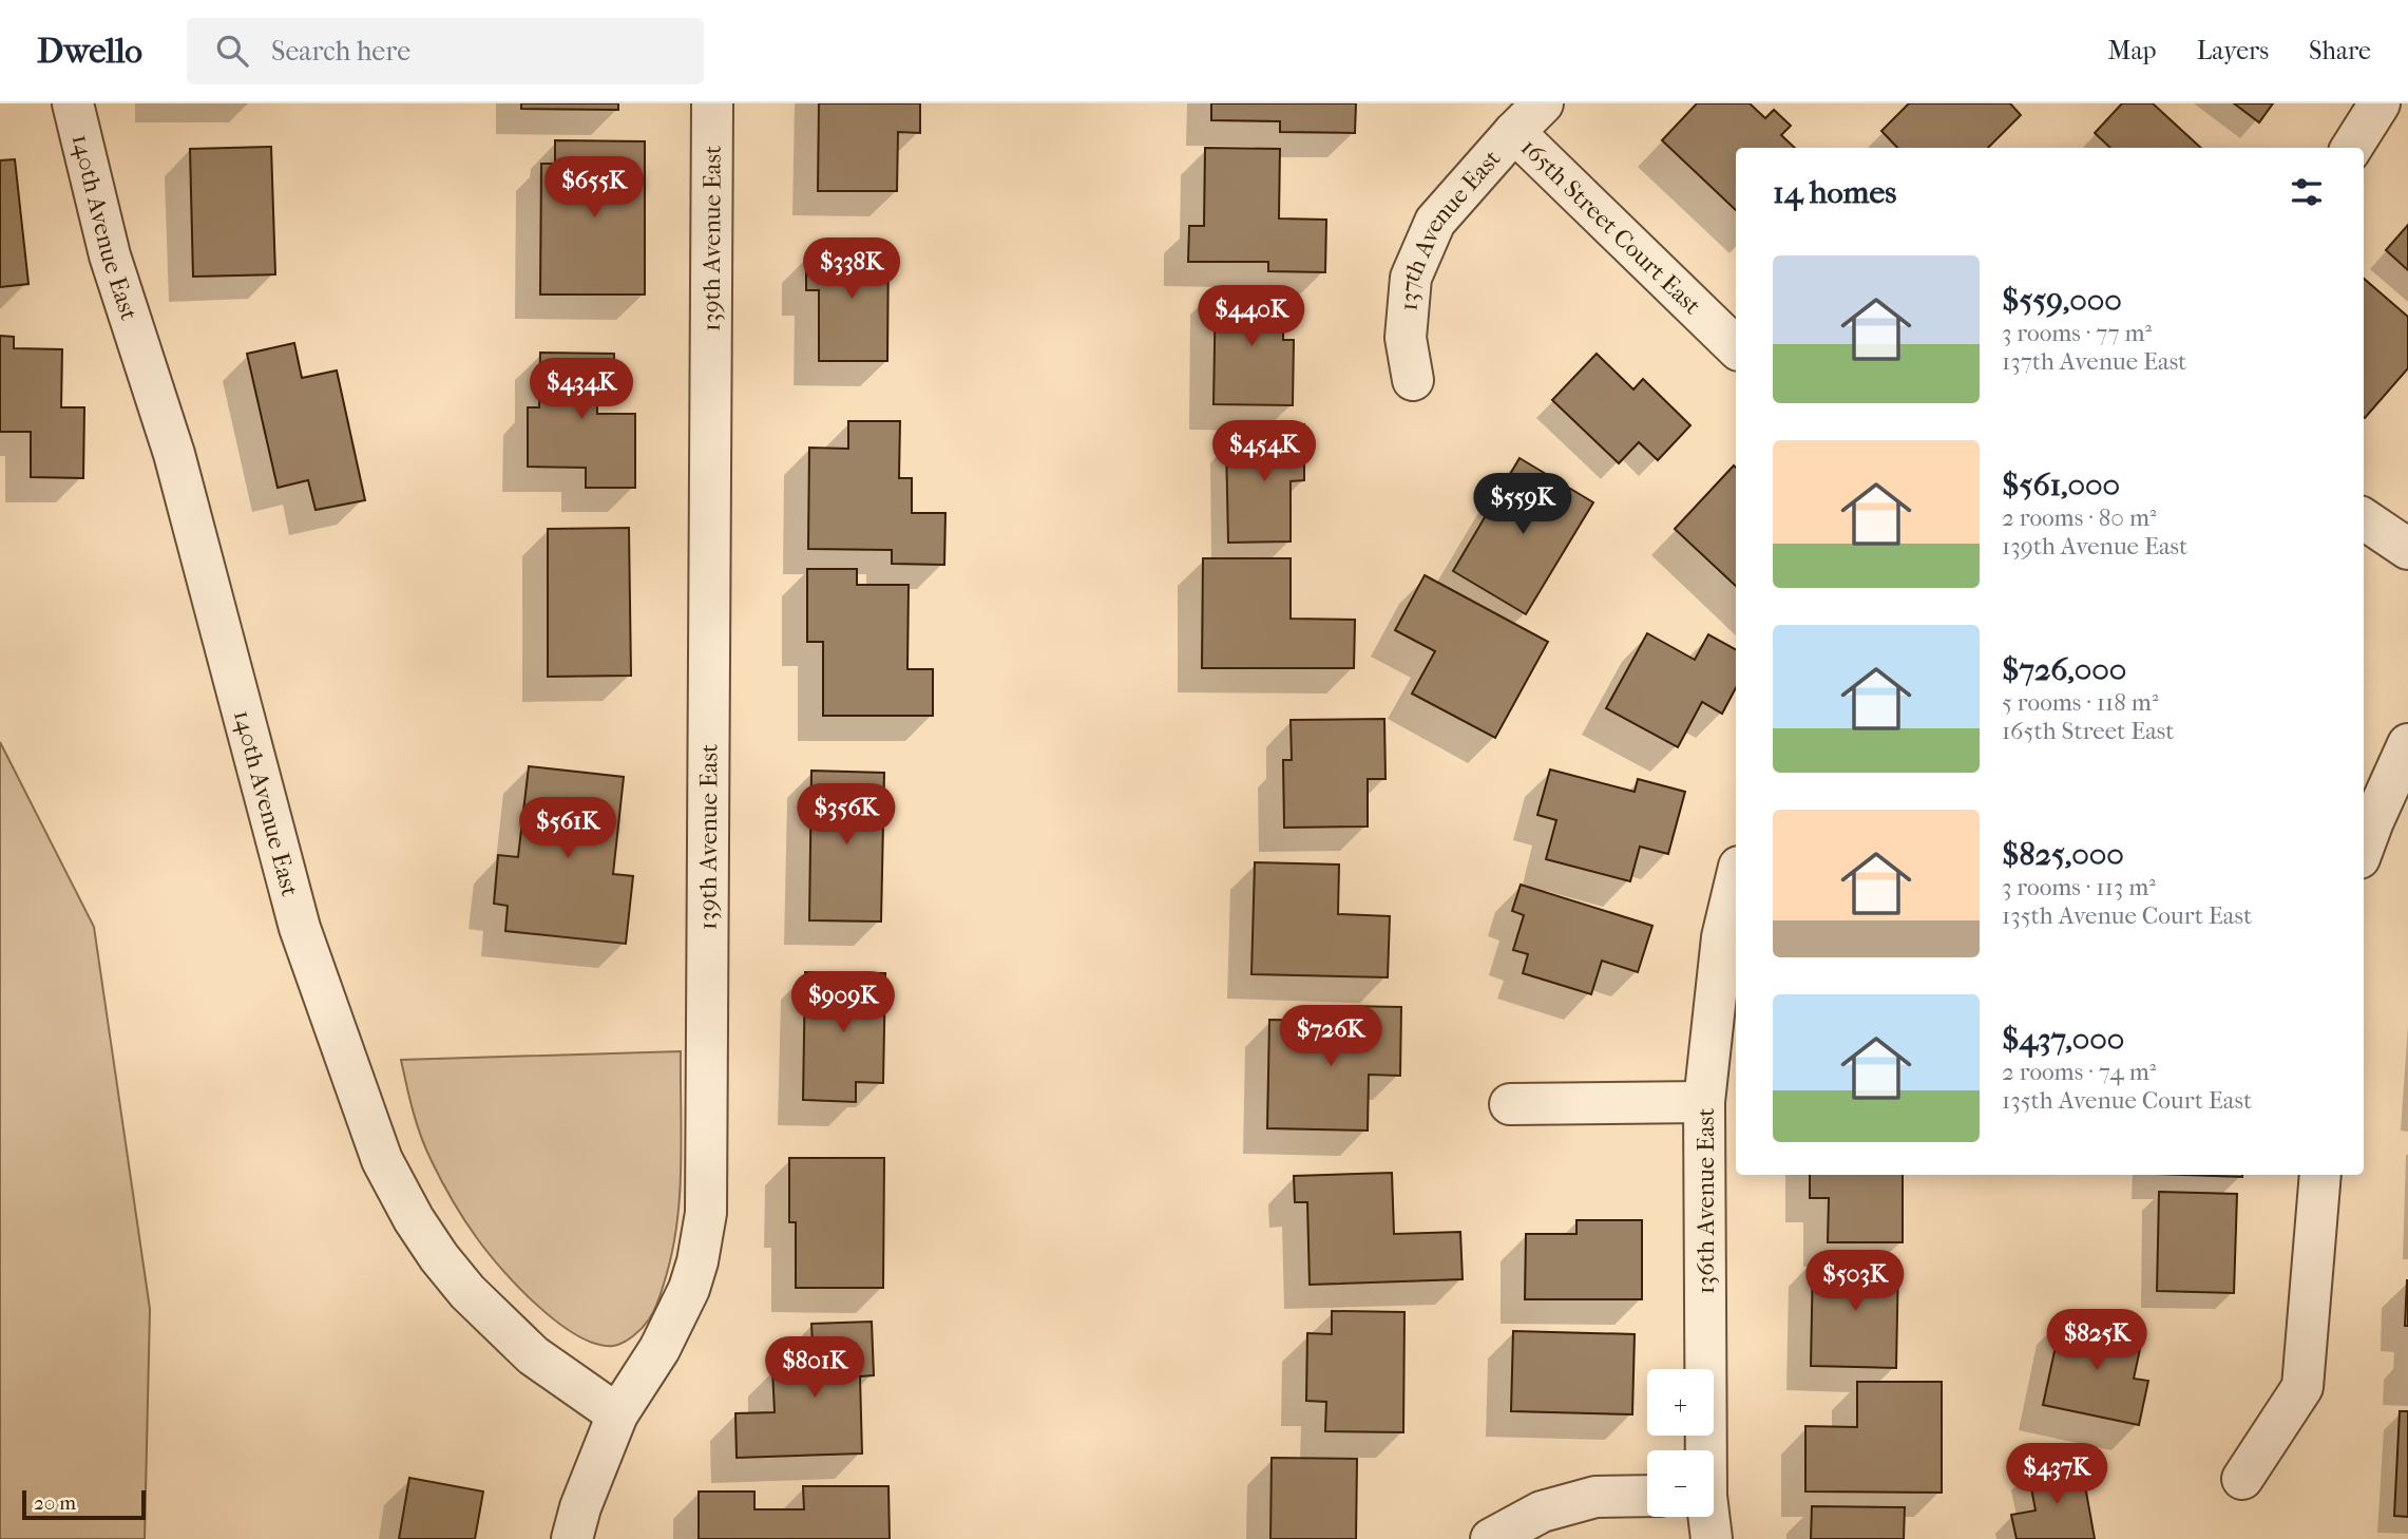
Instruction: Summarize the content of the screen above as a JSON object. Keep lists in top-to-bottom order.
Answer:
{
  "streets": {
    "street": [
      "165th Street Court East",
      "140th Avenue East",
      "137th Avenue East",
      "139th Avenue East",
      "136th Avenue East"
    ]
  },
  "crossings": [
    ["165th Street Court East", "137th Avenue East"],
    ["140th Avenue East", "139th Avenue East"]
  ],
  "scale_bar": "20 m",
  "page": {
    "header": "Dwello",
    "search": "Search here",
    "nav": ["Map", "Layers", "Share"],
    "heading": "14 homes",
    "price": [
      "$655K",
      "$338K",
      "$440K",
      "$434K",
      "$454K",
      "$559K",
      "$356K",
      "$561K",
      "$909K",
      "$726K",
      "$503K",
      "$825K",
      "$801K",
      "$437K"
    ],
    "list": [
      {
        "name": "$559,000",
        "note": "3 rooms · 77 m² · 137th Avenue East"
      },
      {
        "name": "$561,000",
        "note": "2 rooms · 80 m² · 139th Avenue East"
      },
      {
        "name": "$726,000",
        "note": "5 rooms · 118 m² · 165th Street East"
      },
      {
        "name": "$825,000",
        "note": "3 rooms · 113 m² · 135th Avenue Court East"
      },
      {
        "name": "$437,000",
        "note": "2 rooms · 74 m² · 135th Avenue Court East"
      }
    ],
    "map_buttons": ["+", "−"],
    "scale": "20 m"
  }
}
